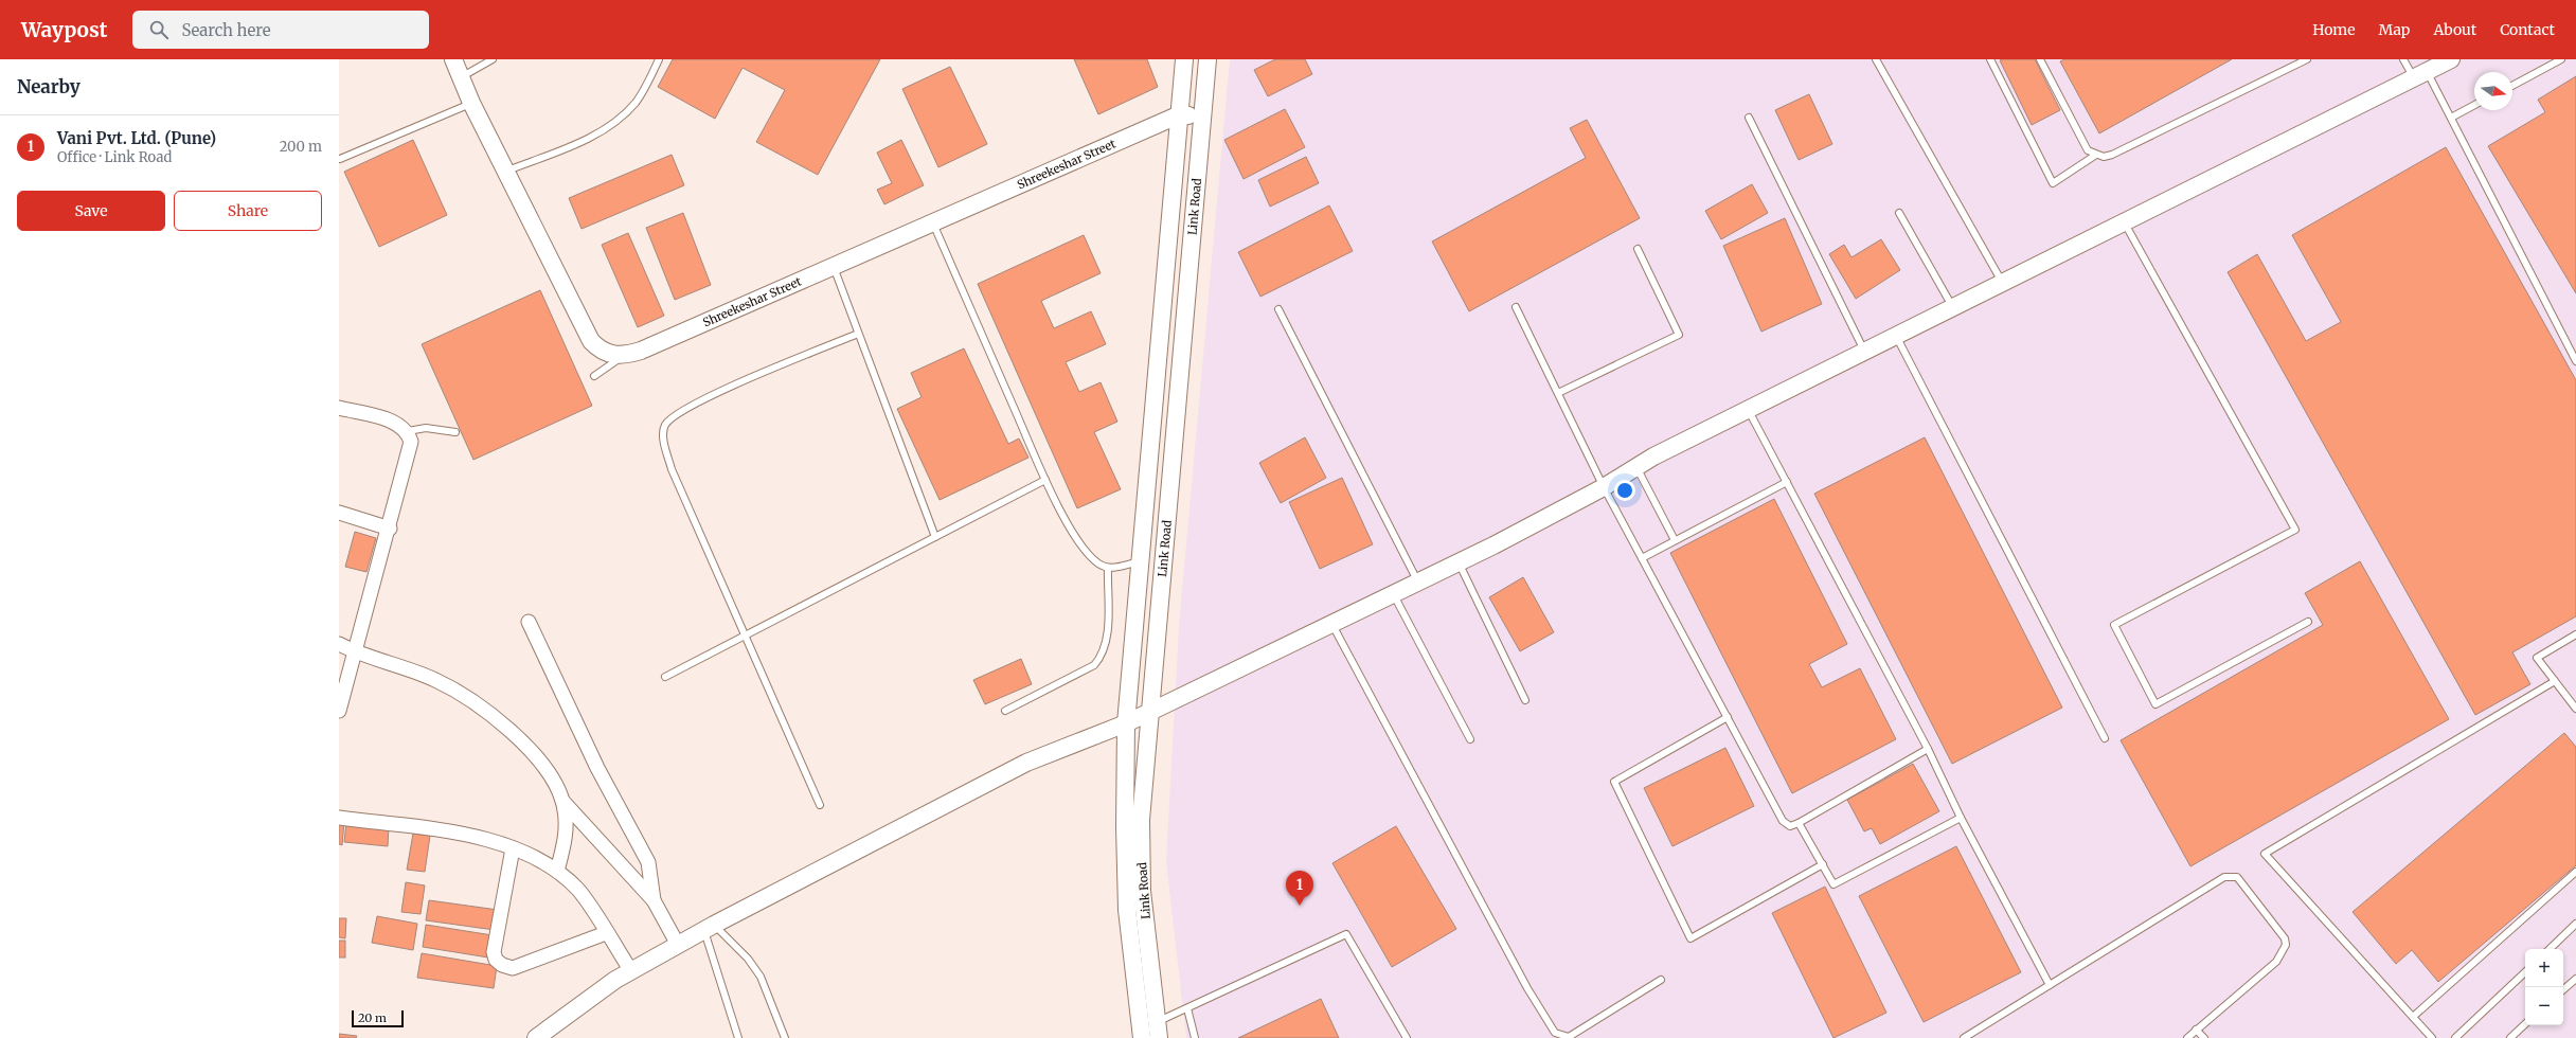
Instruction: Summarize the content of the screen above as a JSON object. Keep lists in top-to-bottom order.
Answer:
{
  "streets": {
    "street": ["Shreekeshar Street", "Link Road"]
  },
  "crossings": [
    ["Shreekeshar Street", "Link Road"]
  ],
  "scale_bar": "20 m",
  "north": "right",
  "page": {
    "header": "Waypost",
    "search": "Search here",
    "nav": [
      "Home",
      "Map",
      "About",
      "Contact"
    ],
    "heading": "Nearby",
    "list": [
      {
        "mark": "1",
        "name": "Vani Pvt. Ltd. (Pune)",
        "note": "Office · Link Road",
        "value": "200 m"
      }
    ],
    "buttons": ["Save", "Share"],
    "pins": "1",
    "map_buttons": ["+", "−"],
    "scale": "20 m"
  }
}
